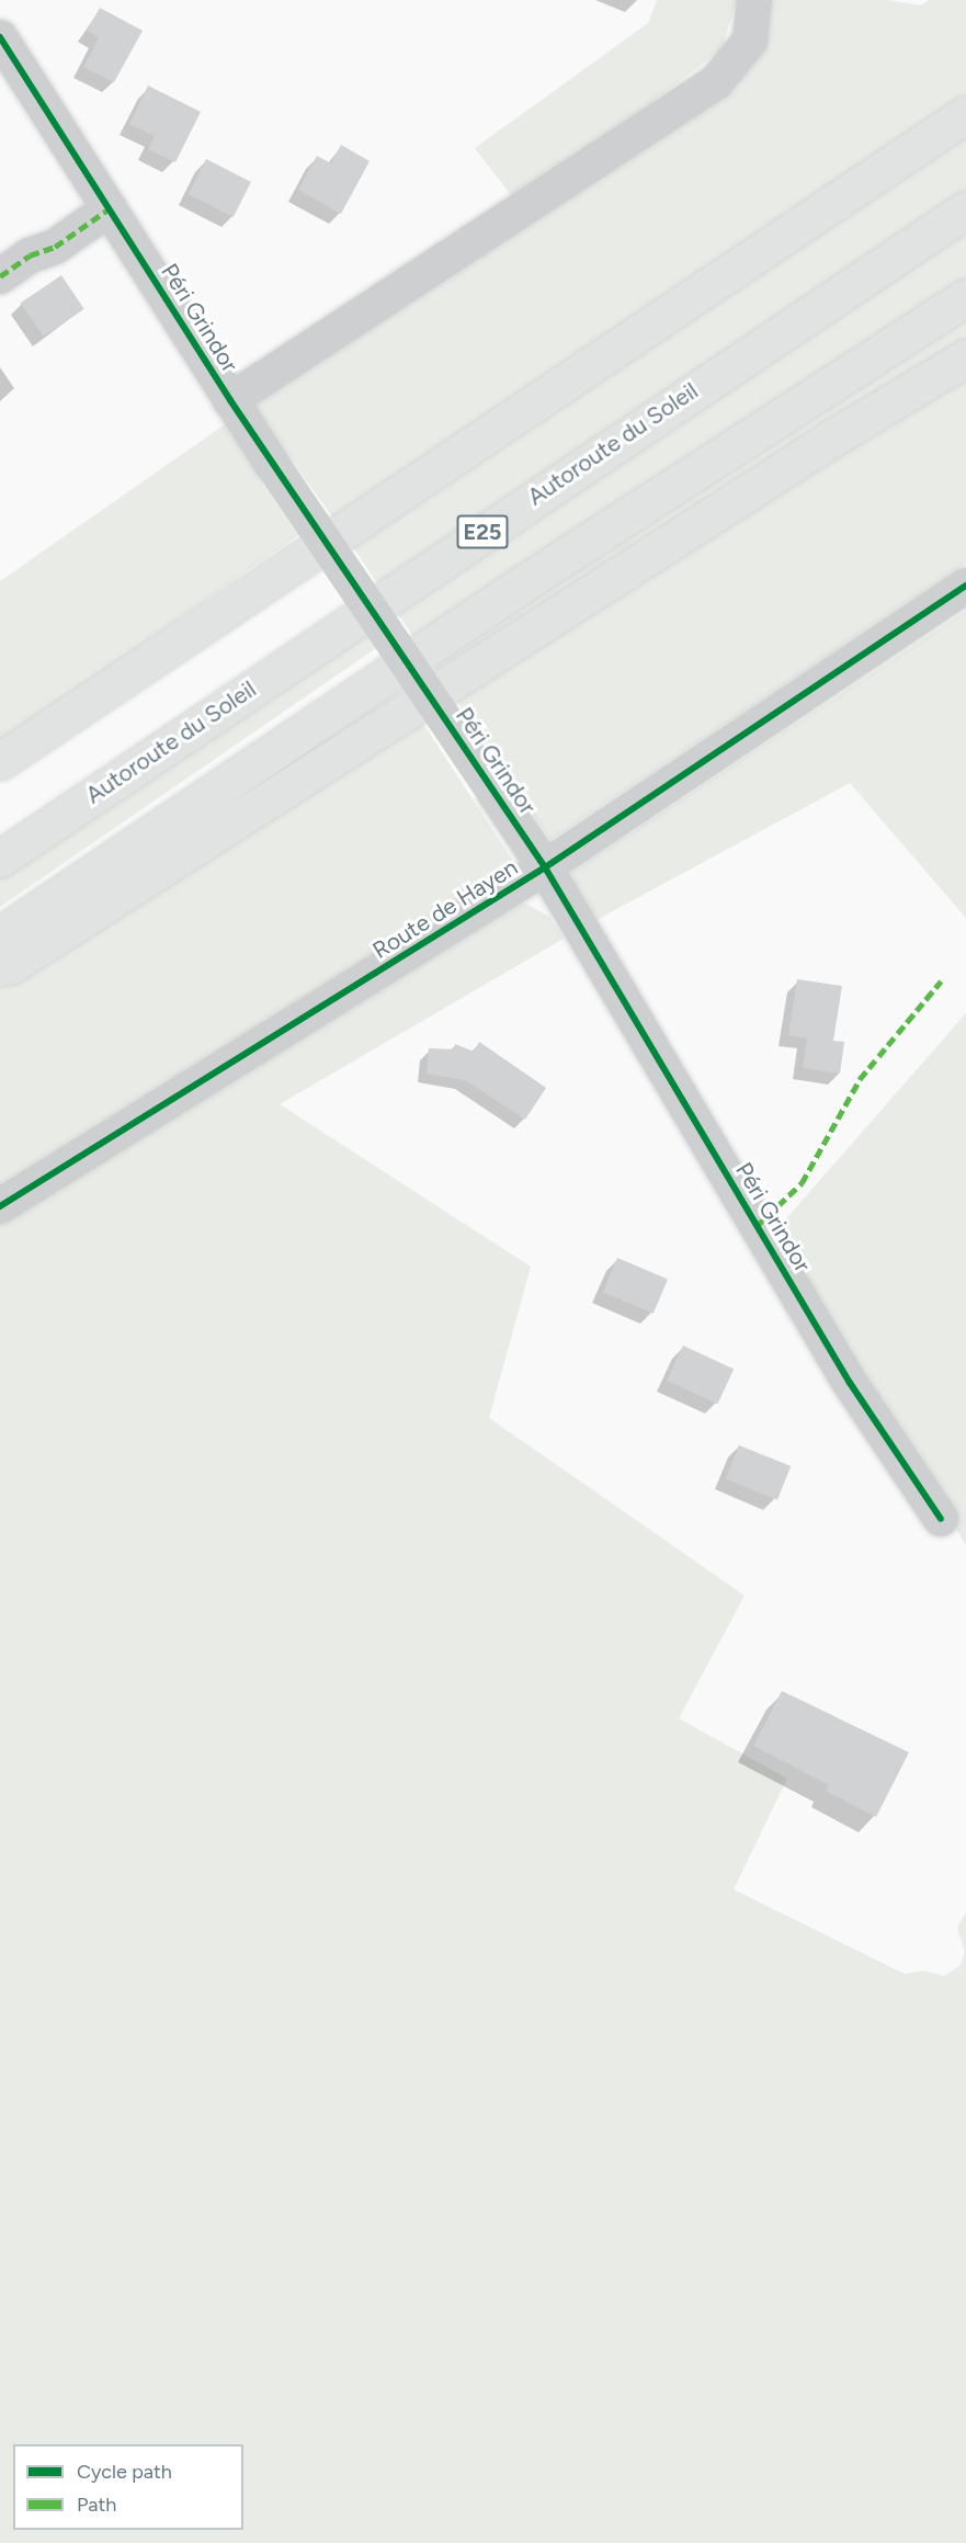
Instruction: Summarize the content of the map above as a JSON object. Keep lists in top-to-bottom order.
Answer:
{
  "streets": {
    "highway": ["Autoroute du Soleil", "E25"],
    "street": ["Péri Grindor", "Route de Hayen"]
  },
  "crossings": [
    ["Péri Grindor", "Route de Hayen"]
  ],
  "legend": ["Cycle path", "Path"]
}
